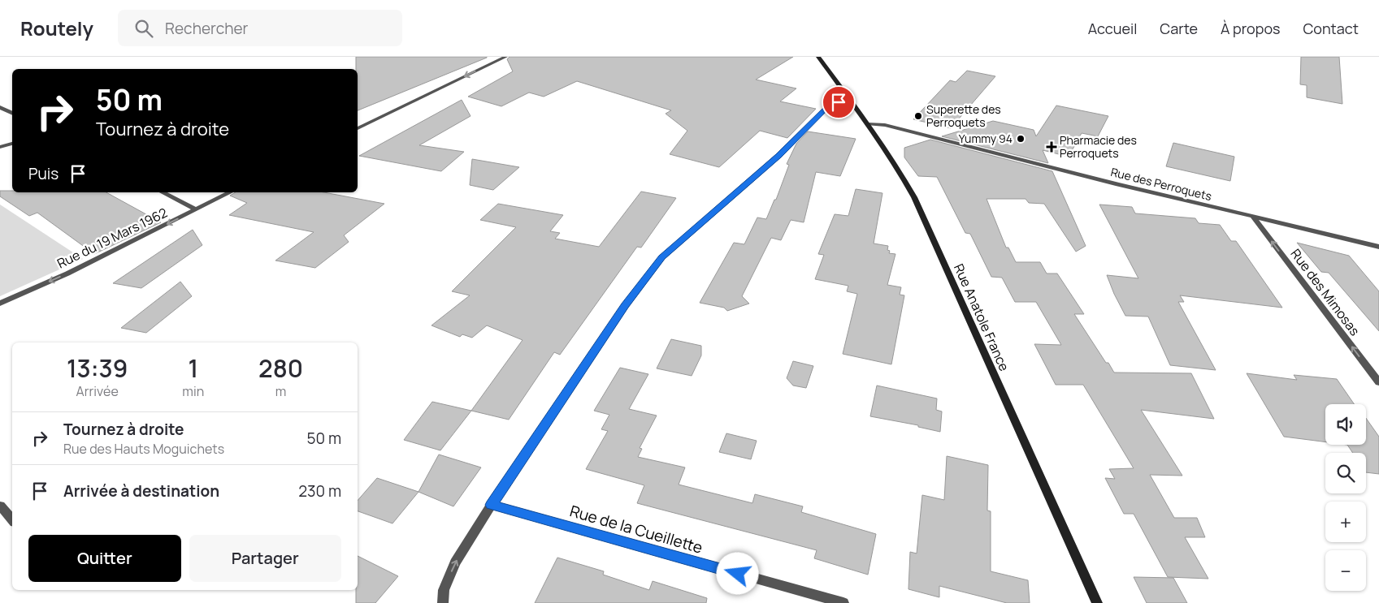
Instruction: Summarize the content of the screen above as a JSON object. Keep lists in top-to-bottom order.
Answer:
{
  "streets": {
    "street": [
      "Rue des Perroquets",
      "Rue du 19 Mars 1962",
      "Rue des Mimosas",
      "Rue Anatole France",
      "Rue de la Cueillette"
    ]
  },
  "crossings": [
    ["Rue des Perroquets", "Rue des Mimosas"],
    ["Rue des Perroquets", "Rue Anatole France"]
  ],
  "one_way": ["Rue du 19 Mars 1962", "Rue des Mimosas"],
  "places": {
    "other": ["Superette des Perroquets", "Yummy 94"],
    "health": ["Pharmacie des Perroquets"]
  },
  "page": {
    "header": "Routely",
    "search": "Rechercher",
    "nav": [
      "Accueil",
      "Carte",
      "À propos",
      "Contact"
    ],
    "turn": ["50 m", "Tournez à droite"],
    "then": "Puis",
    "eta": [
      "13:39",
      "Arrivée",
      "1",
      "min",
      "280",
      "m"
    ],
    "map_buttons": ["+", "−"],
    "list": [
      {
        "name": "Tournez à droite",
        "note": "Rue des Hauts Moguichets",
        "value": "50 m"
      },
      {
        "name": "Arrivée à destination",
        "value": "230 m"
      }
    ],
    "buttons": ["Quitter", "Partager"]
  }
}
